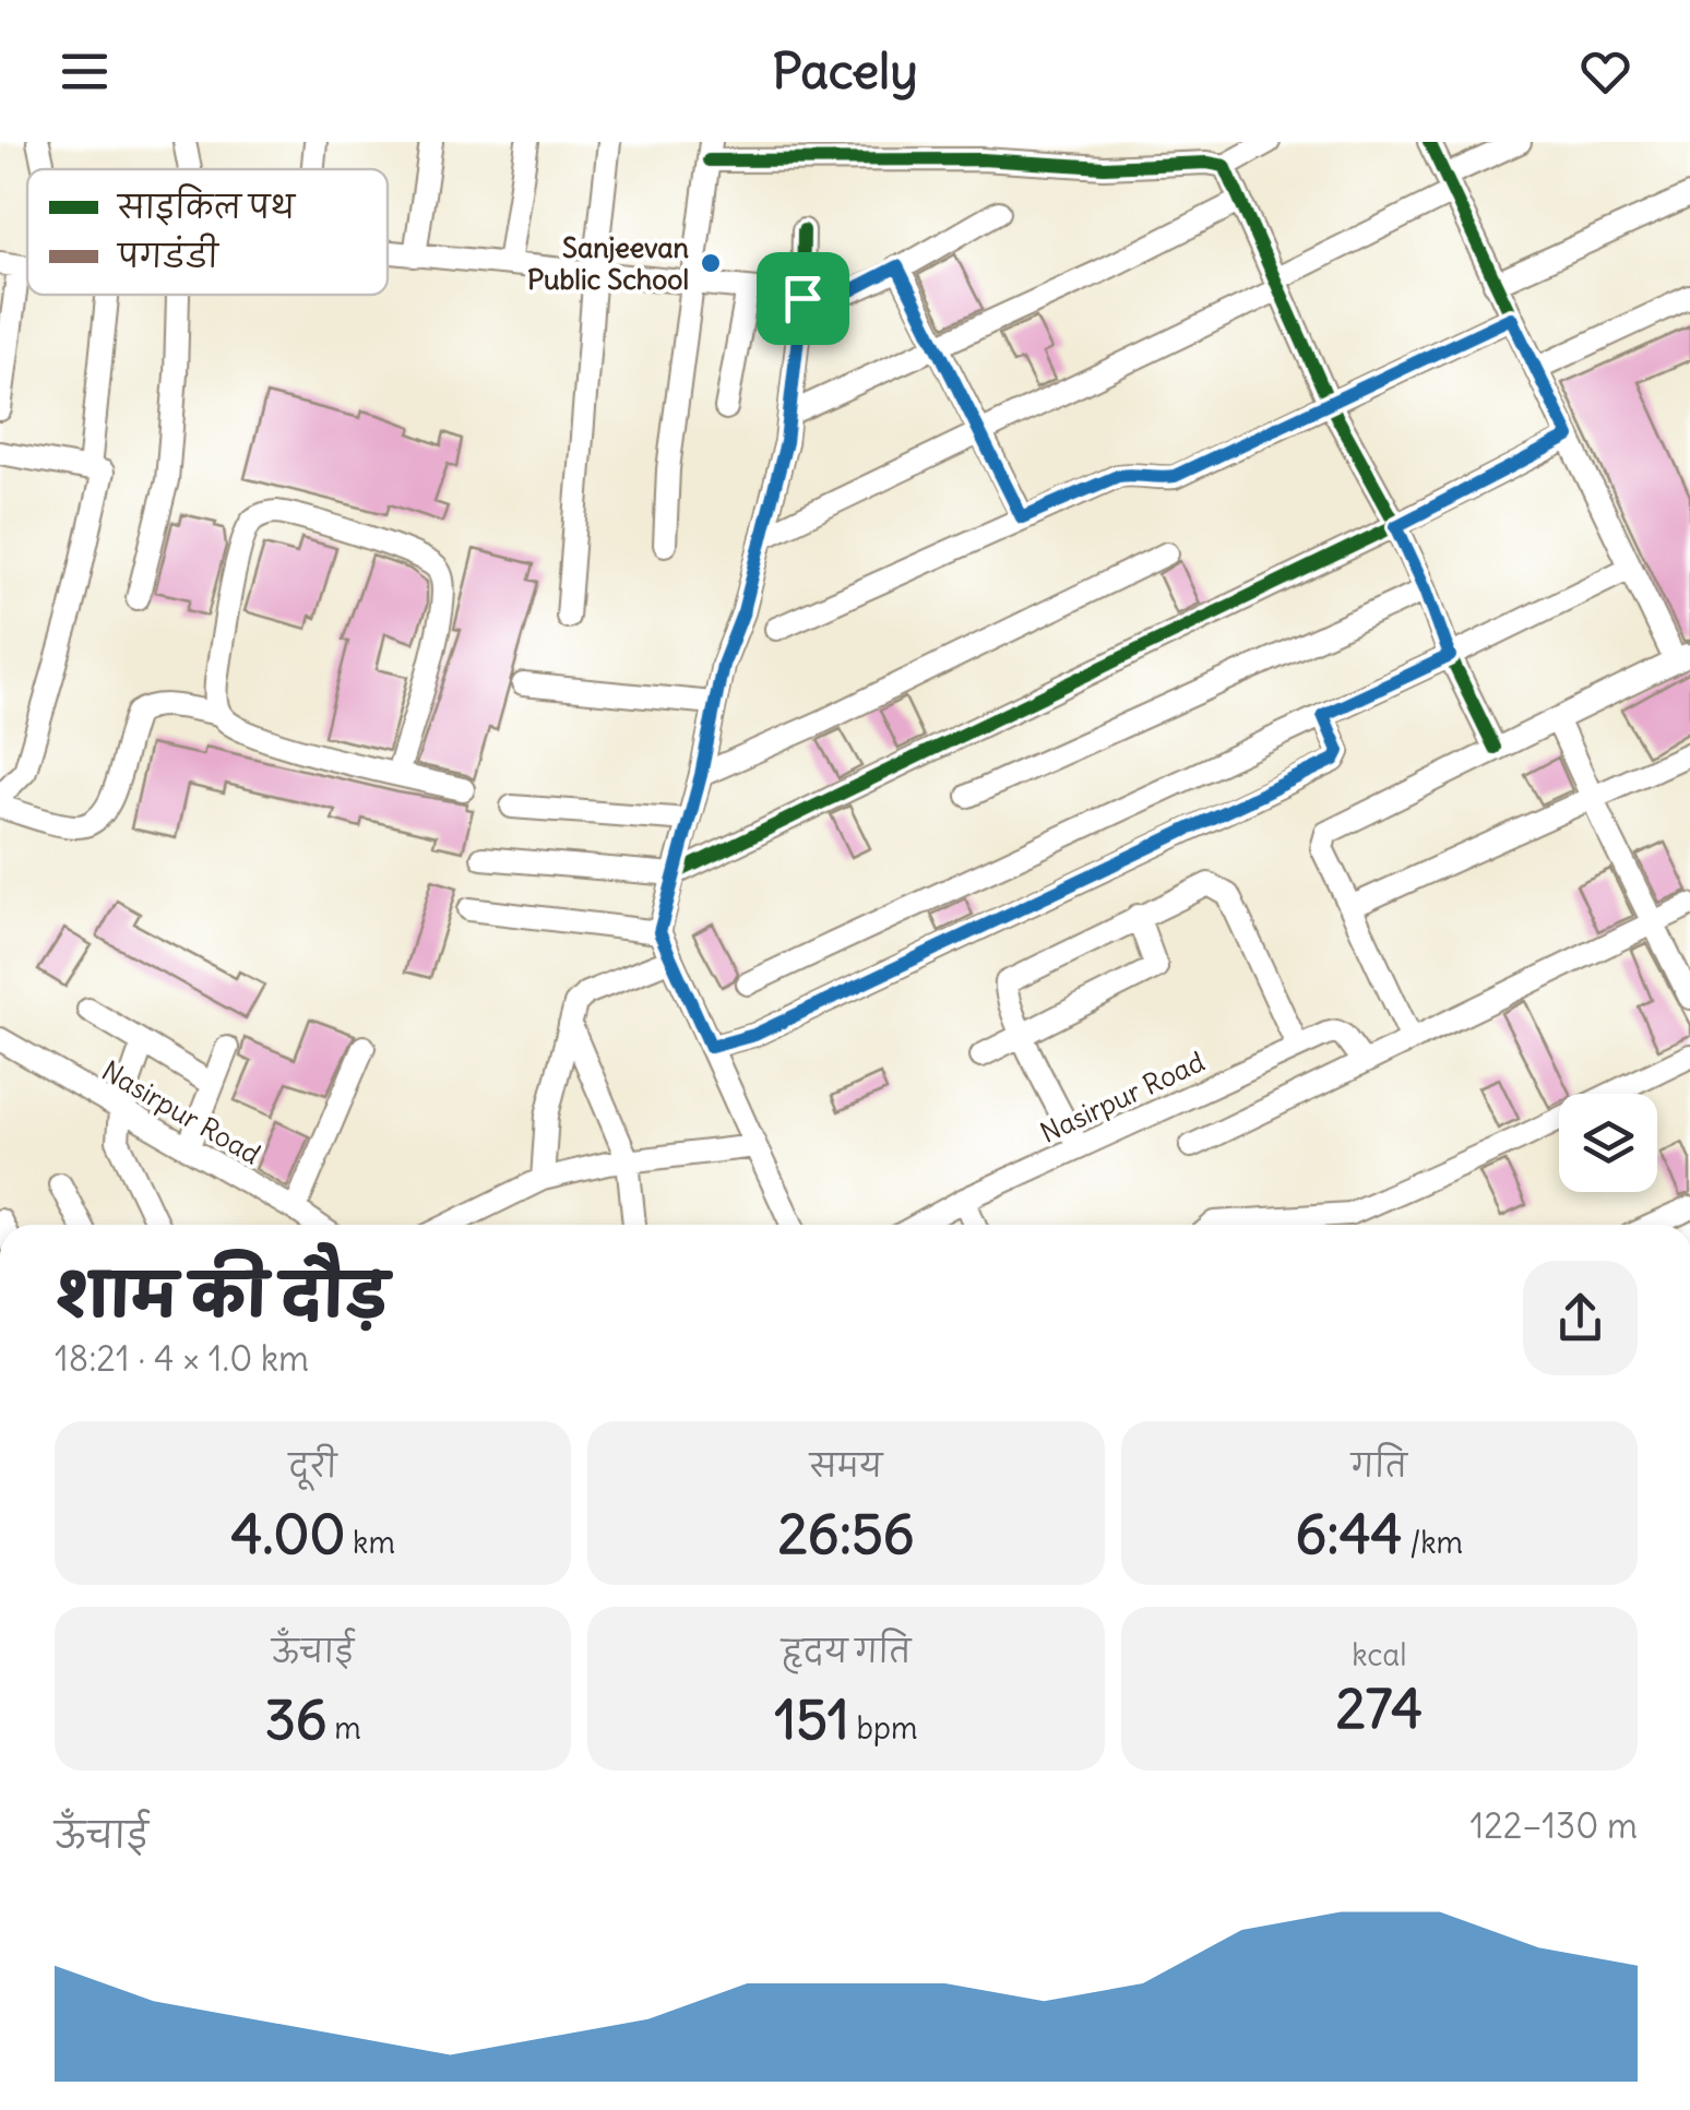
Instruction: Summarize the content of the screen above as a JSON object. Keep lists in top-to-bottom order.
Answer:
{
  "streets": {
    "street": ["Nasirpur Road"]
  },
  "places": ["Sanjeevan Public School"],
  "legend": ["साइकिल पथ", "पगडंडी"],
  "page": {
    "header": "Pacely",
    "heading": ["शाम की दौड़", "18:21 · 4 × 1.0 km"],
    "stats": [
      ["दूरी", "4.00 km"],
      ["समय", "26:56"],
      ["गति", "6:44 /km"],
      ["ऊँचाई", "36 m"],
      ["हृदय गति", "151 bpm"],
      ["kcal", "274"]
    ],
    "chart": ["ऊँचाई", "122–130 m"]
  }
}
